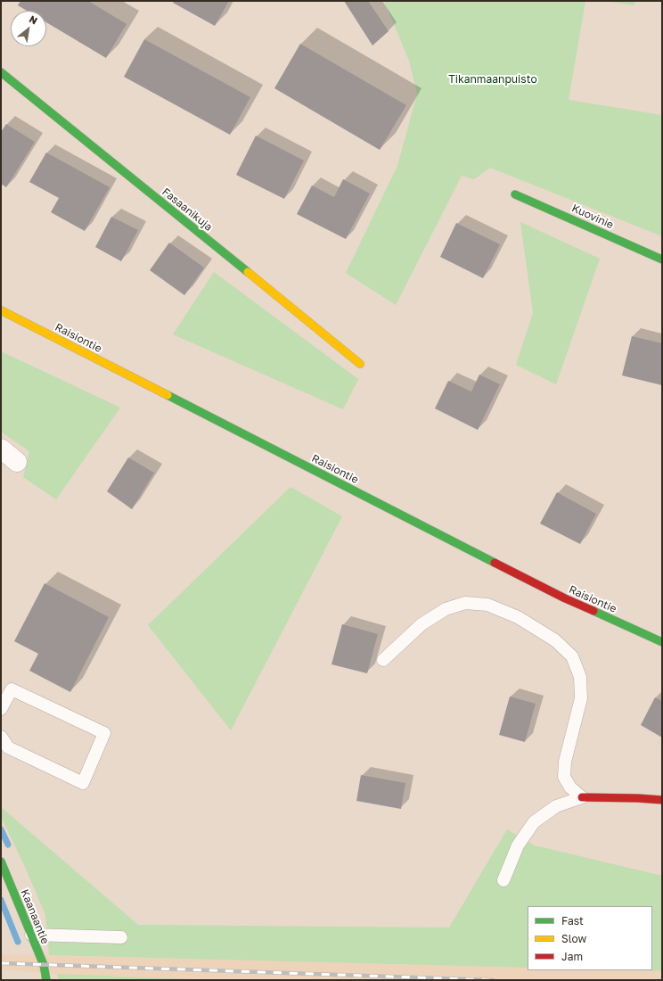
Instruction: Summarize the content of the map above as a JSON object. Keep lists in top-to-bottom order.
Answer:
{
  "streets": {
    "street": [
      "Fasaanikuja",
      "Kuovinie",
      "Raisiontie",
      "Kaanaantie"
    ]
  },
  "parks": ["Tikanmaanpuisto"],
  "legend": ["Fast", "Slow", "Jam"],
  "north": "top right"
}
